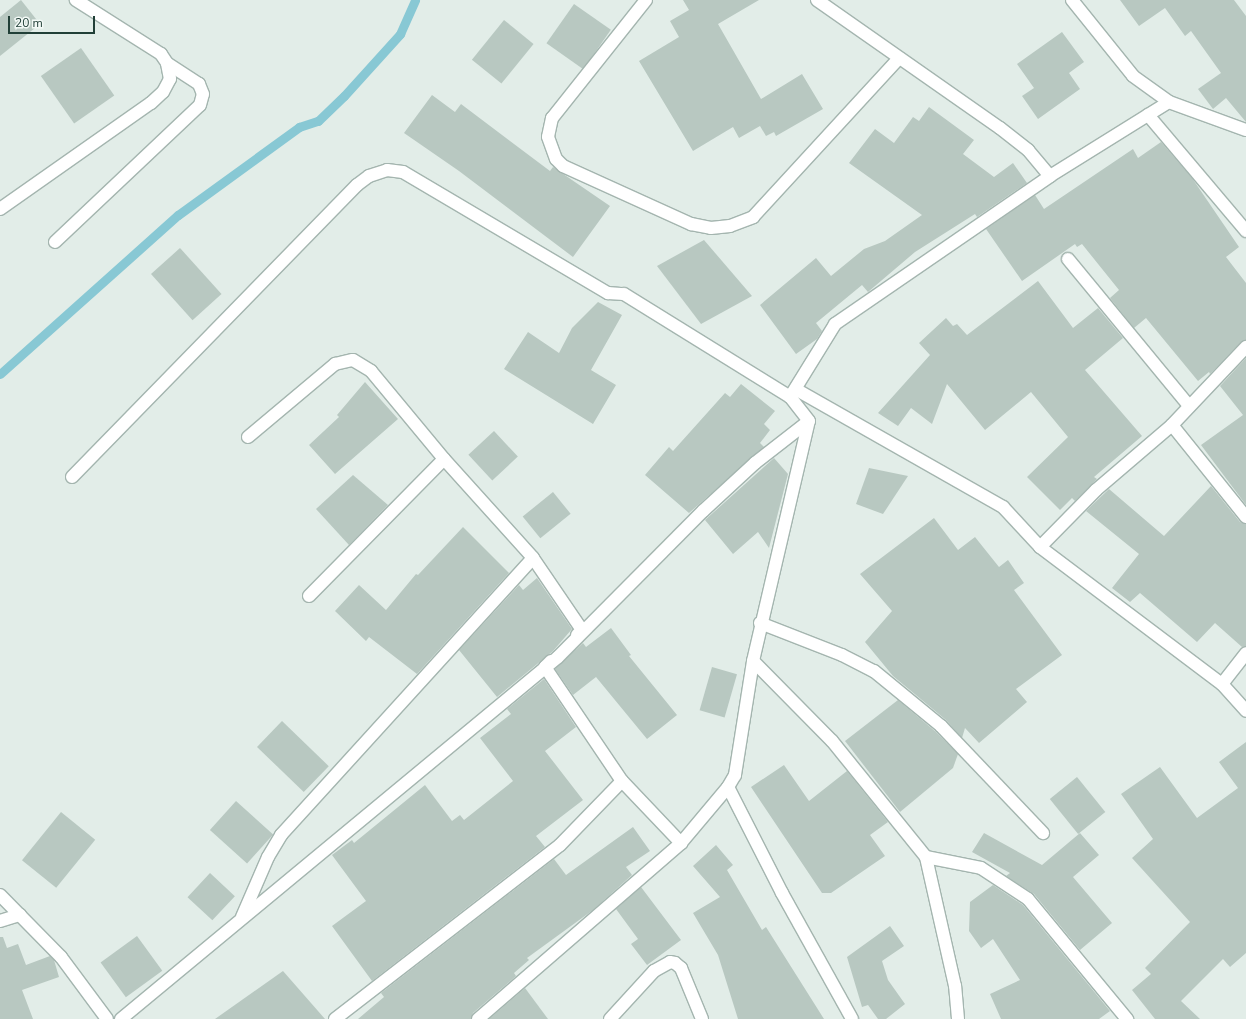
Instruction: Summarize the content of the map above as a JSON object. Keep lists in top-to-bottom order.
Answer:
{
  "scale_bar": "20 m"
}
